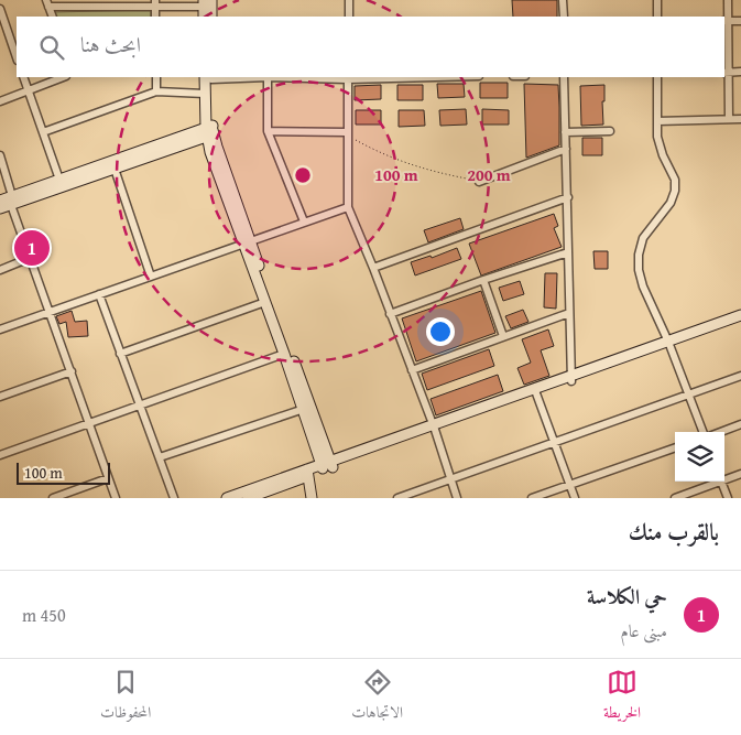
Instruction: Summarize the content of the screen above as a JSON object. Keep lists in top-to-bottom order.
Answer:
{
  "scale_bar": "100 m",
  "page": {
    "search": "ابحث هنا",
    "pins": "1",
    "scale": "100 m",
    "heading": "بالقرب منك",
    "list": [
      {
        "mark": "1",
        "name": "حي الكلاسة",
        "note": "مبنى عام",
        "value": "450 m"
      }
    ],
    "nav": ["الخريطة", "الاتجاهات", "المحفوظات"]
  },
  "rings": ["100 m", "200 m"]
}
